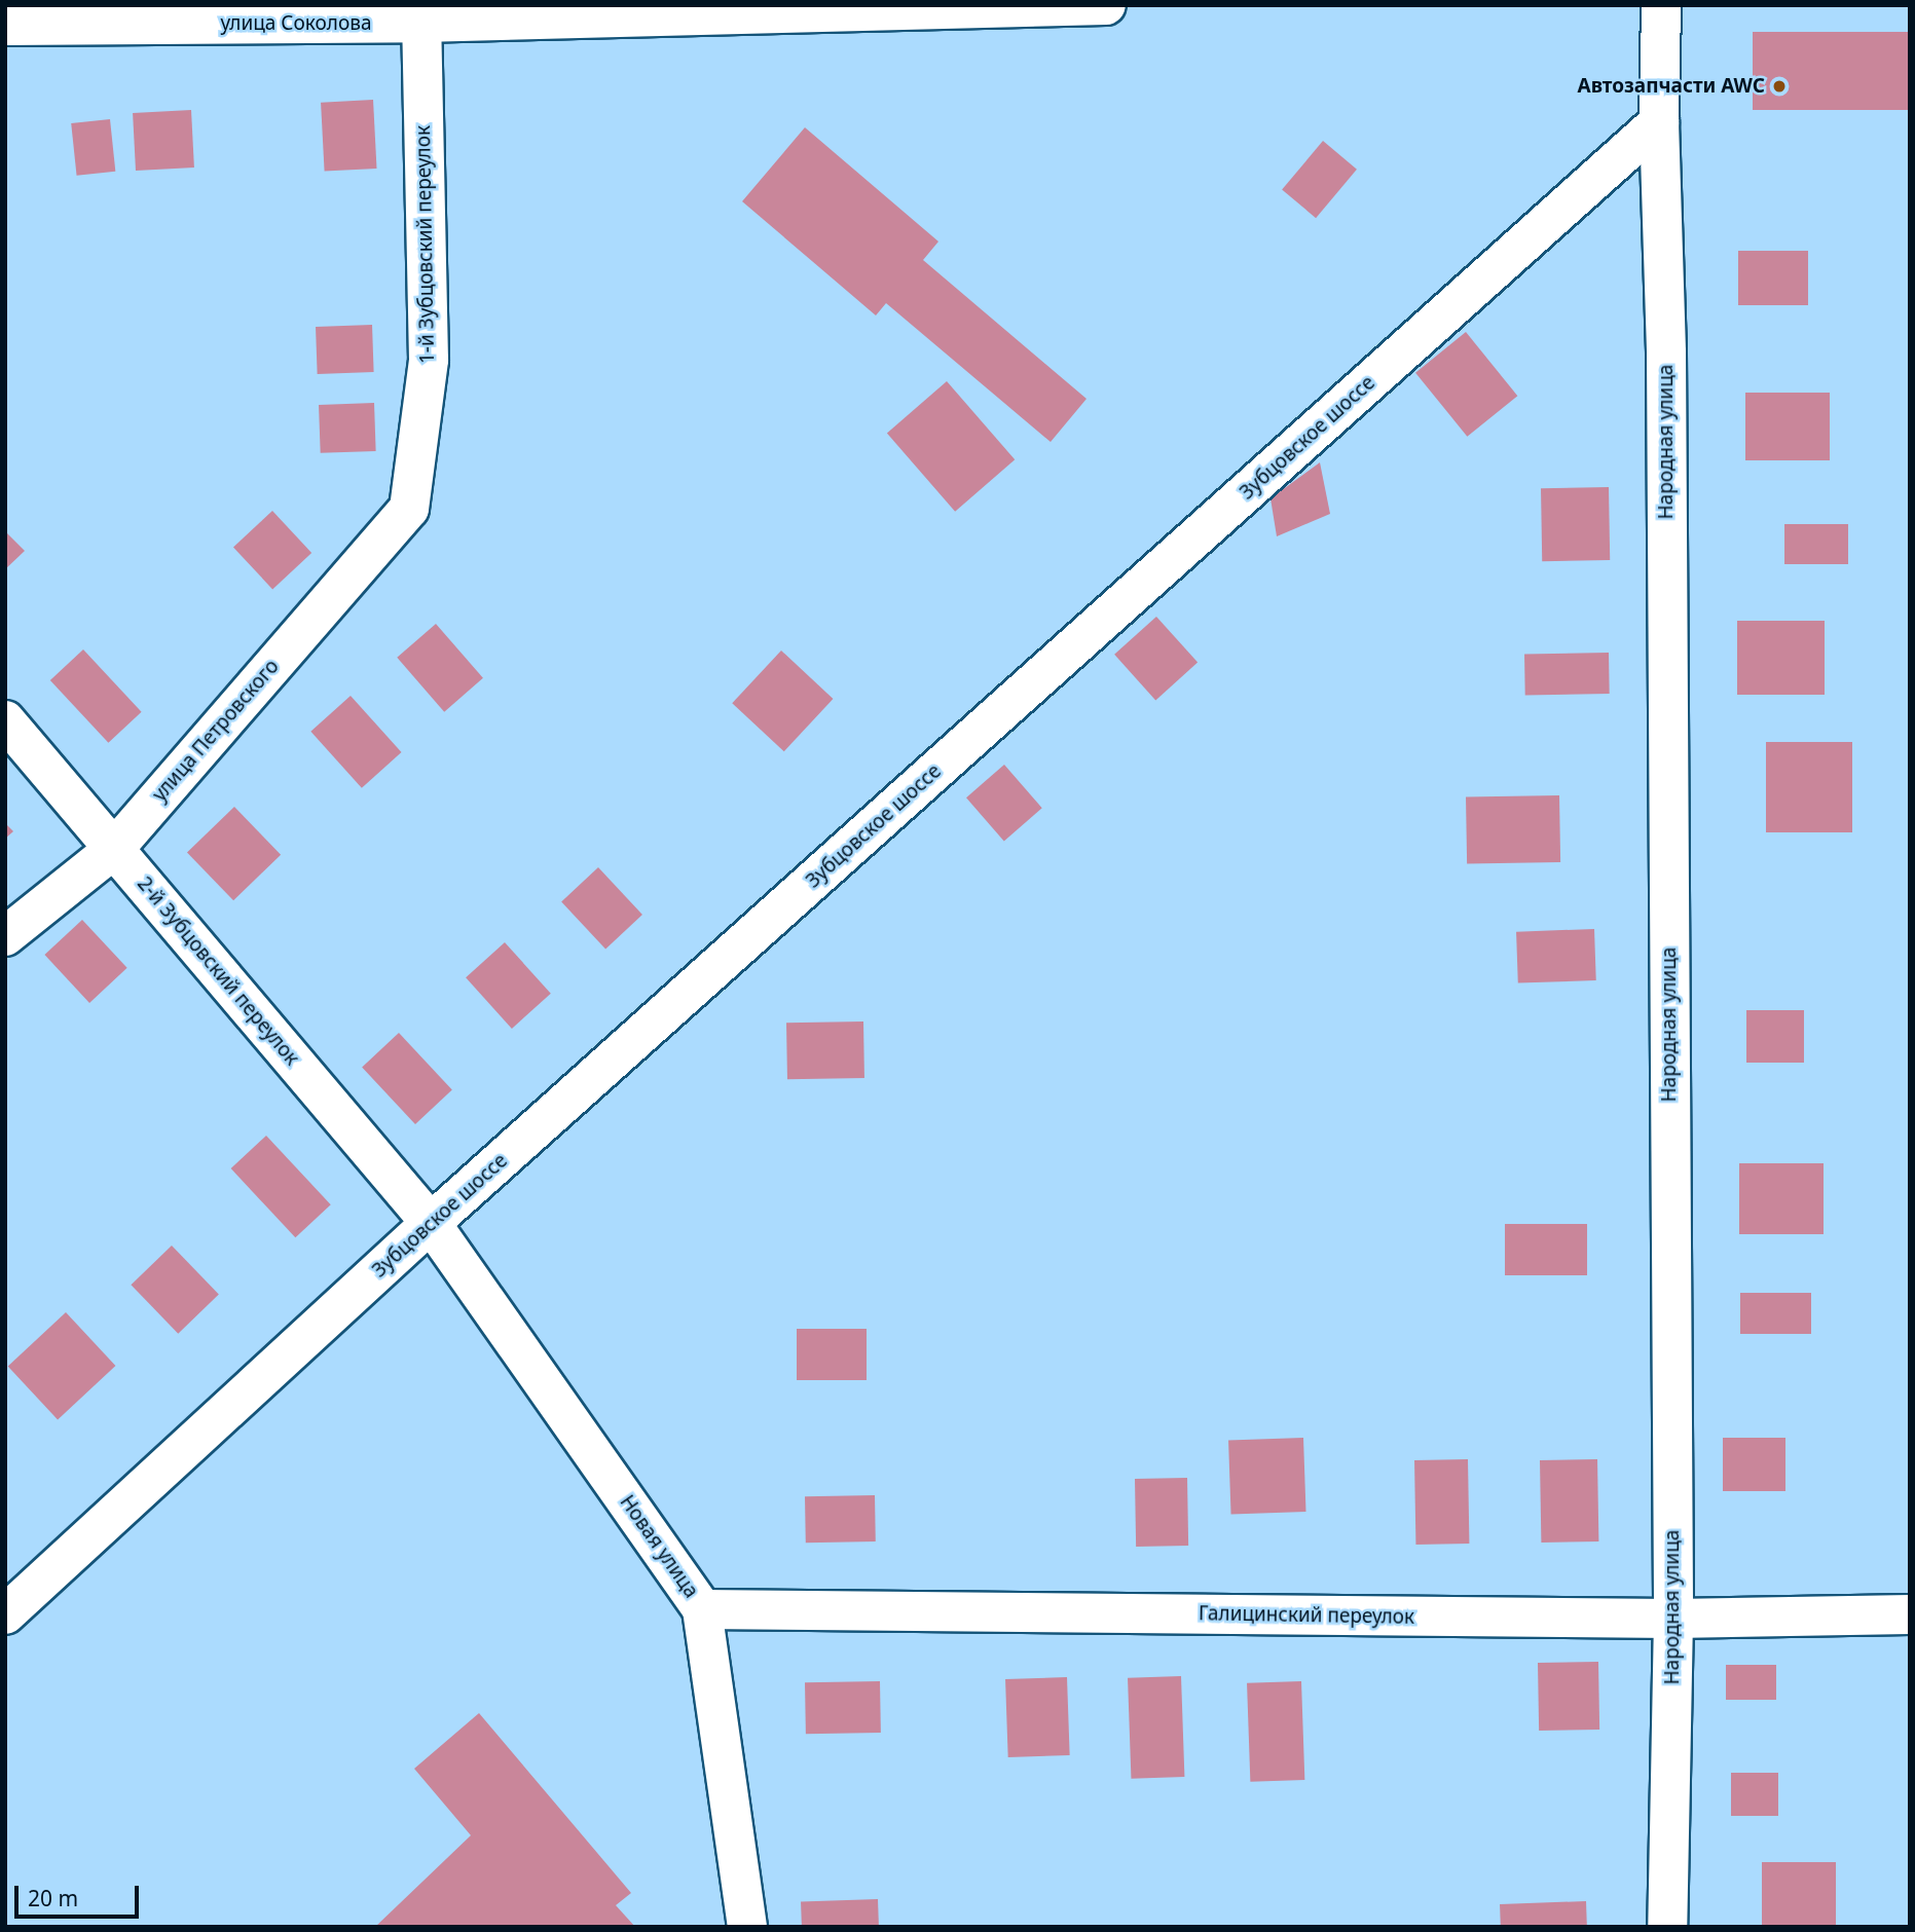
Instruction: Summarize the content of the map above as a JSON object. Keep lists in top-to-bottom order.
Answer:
{
  "streets": {
    "street": [
      "улица Соколова",
      "1-й Зубцовский переулок",
      "Зубцовское шоссе",
      "Народная улица",
      "улица Петровского",
      "2-й Зубцовский переулок",
      "Новая улица",
      "Галицинский переулок"
    ]
  },
  "crossings": [
    ["улица Соколова", "1-й Зубцовский переулок"],
    ["1-й Зубцовский переулок", "улица Петровского"],
    ["Зубцовское шоссе", "Народная улица"],
    ["Зубцовское шоссе", "2-й Зубцовский переулок"],
    ["Зубцовское шоссе", "Новая улица"],
    ["Народная улица", "Галицинский переулок"],
    ["улица Петровского", "2-й Зубцовский переулок"],
    ["2-й Зубцовский переулок", "Новая улица"],
    ["Новая улица", "Галицинский переулок"]
  ],
  "places": ["Автозапчасти AWC"],
  "scale_bar": "20 m"
}
